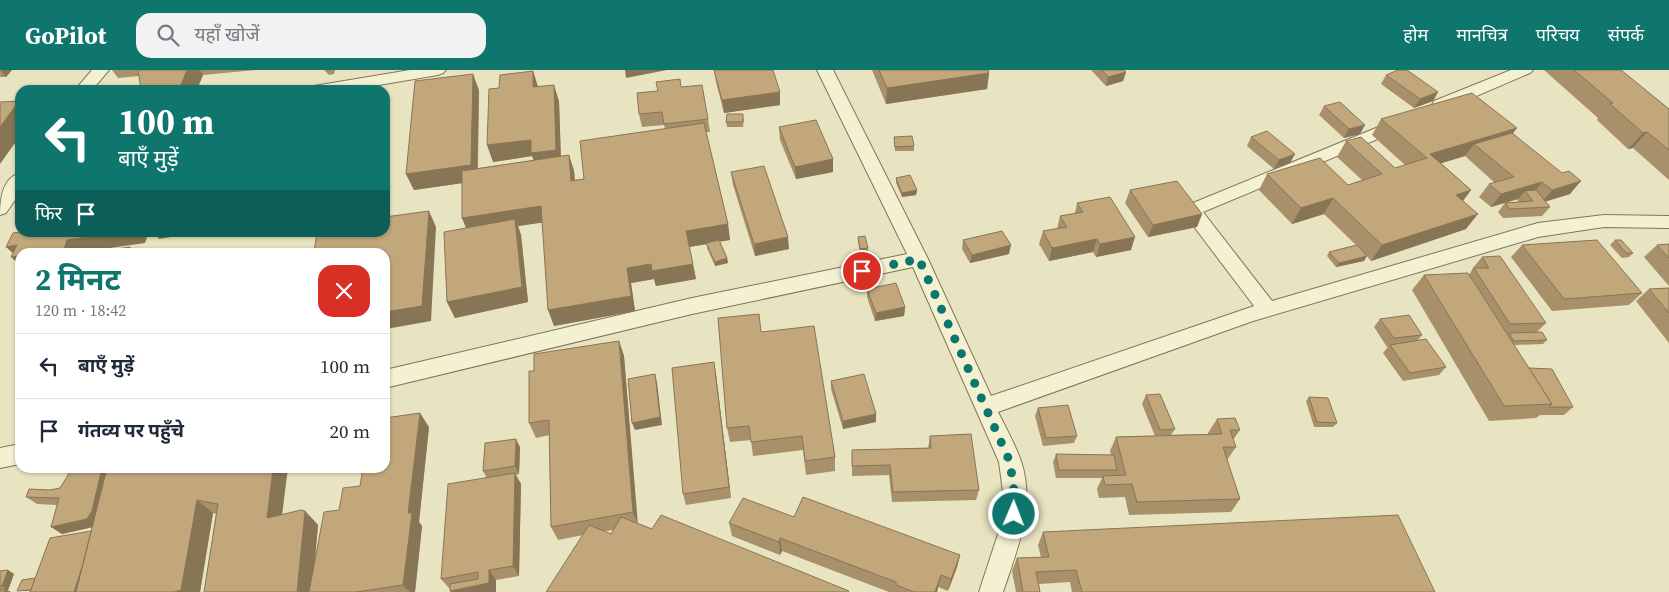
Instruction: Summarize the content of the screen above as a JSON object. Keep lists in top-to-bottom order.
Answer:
{
  "page": {
    "header": "GoPilot",
    "search": "यहाँ खोजें",
    "nav": [
      "होम",
      "मानचित्र",
      "परिचय",
      "संपर्क"
    ],
    "turn": ["100 m", "बाएँ मुड़ें"],
    "then": "फिर",
    "heading": ["2 मिनट", "120 m · 18:42"],
    "list": [
      {
        "name": "बाएँ मुड़ें",
        "value": "100 m"
      },
      {
        "name": "गंतव्य पर पहुँचे",
        "value": "20 m"
      }
    ]
  }
}
